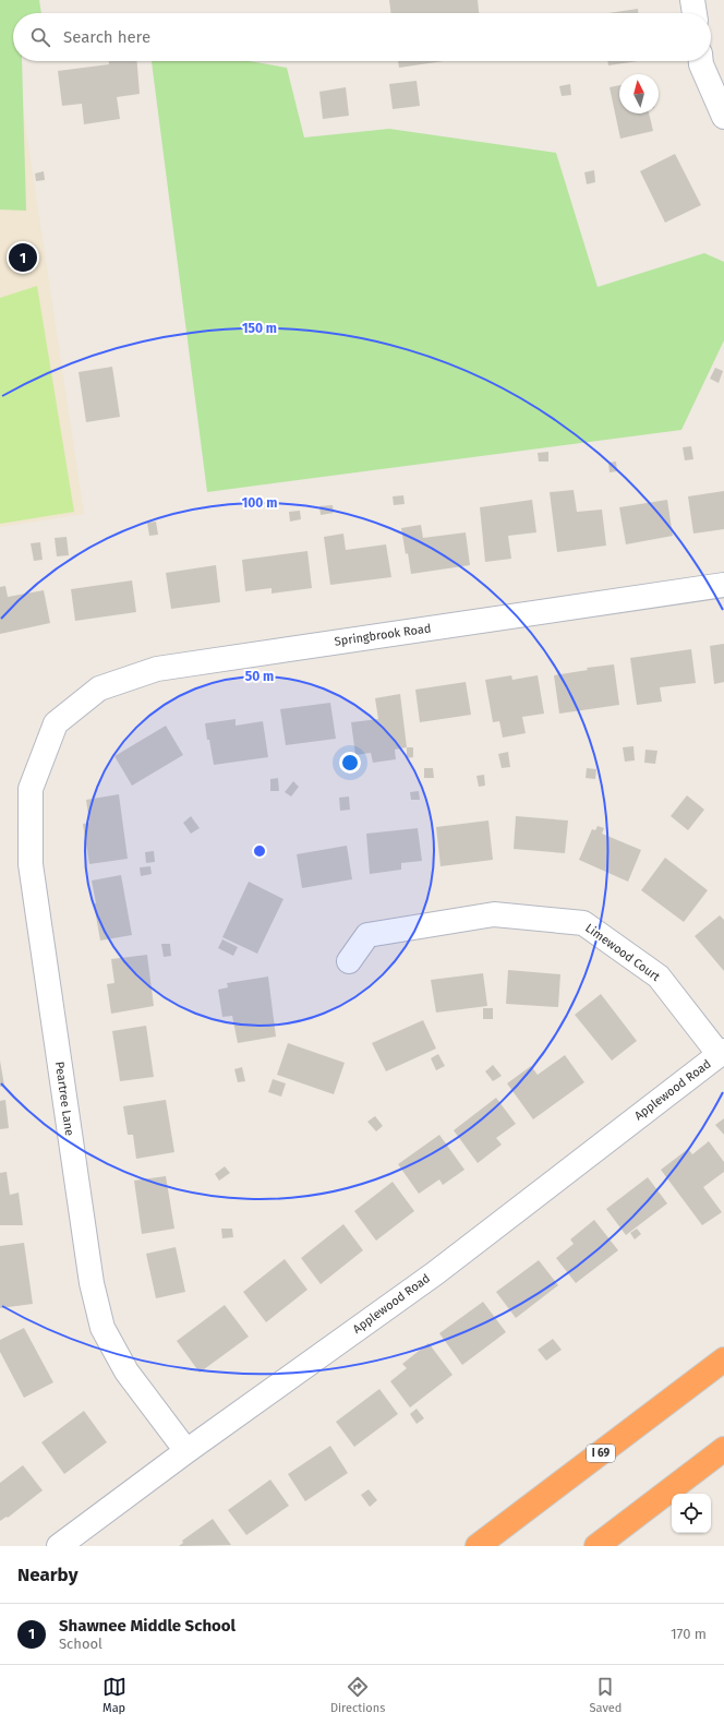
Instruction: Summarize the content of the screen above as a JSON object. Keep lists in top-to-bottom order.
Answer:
{
  "streets": {
    "highway": ["I 69"],
    "street": [
      "Springbrook Road",
      "Limewood Court",
      "Applewood Road",
      "Peartree Lane"
    ]
  },
  "crossings": [
    ["Springbrook Road", "Peartree Lane"],
    ["Limewood Court", "Applewood Road"],
    ["Applewood Road", "Peartree Lane"]
  ],
  "north": "top",
  "page": {
    "search": "Search here",
    "pins": "1",
    "heading": "Nearby",
    "list": [
      {
        "mark": "1",
        "name": "Shawnee Middle School",
        "note": "School",
        "value": "170 m"
      }
    ],
    "nav": ["Map", "Directions", "Saved"]
  },
  "rings": ["150 m", "100 m", "50 m"]
}
